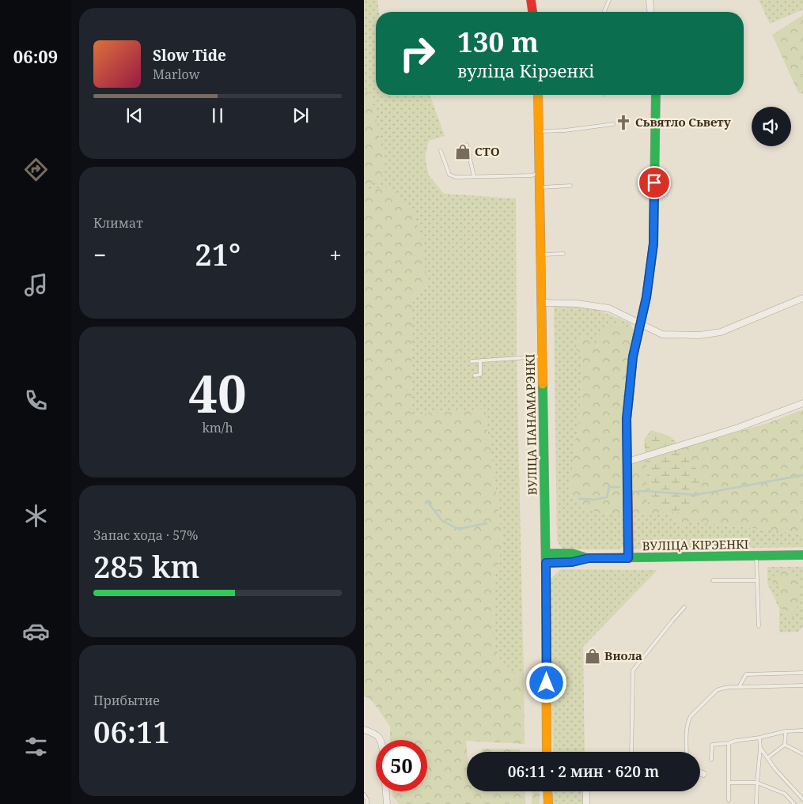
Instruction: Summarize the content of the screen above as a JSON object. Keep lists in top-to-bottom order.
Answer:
{
  "streets": {
    "street": ["ВУЛІЦА ПАНАМАРЭНКІ", "ВУЛІЦА КІРЭЕНКІ"]
  },
  "crossings": [
    ["ВУЛІЦА ПАНАМАРЭНКІ", "ВУЛІЦА КІРЭЕНКІ"]
  ],
  "places": {
    "church": ["Сьвятло Сьвету"],
    "shop": ["СТО", "Виола"]
  },
  "page": {
    "tabs": "06:09",
    "turn": ["130 m", "вуліца Кірэенкі"],
    "song": ["Slow Tide", "Marlow"],
    "tile": [
      "Климат",
      ["40", "km/h"],
      ["Запас хода · 57%", "285 km"],
      ["Прибытие", "06:11"]
    ],
    "heat": ["−", "21°", "+"],
    "limit": "50",
    "trip": "06:11 · 2 мин · 620 m"
  }
}
